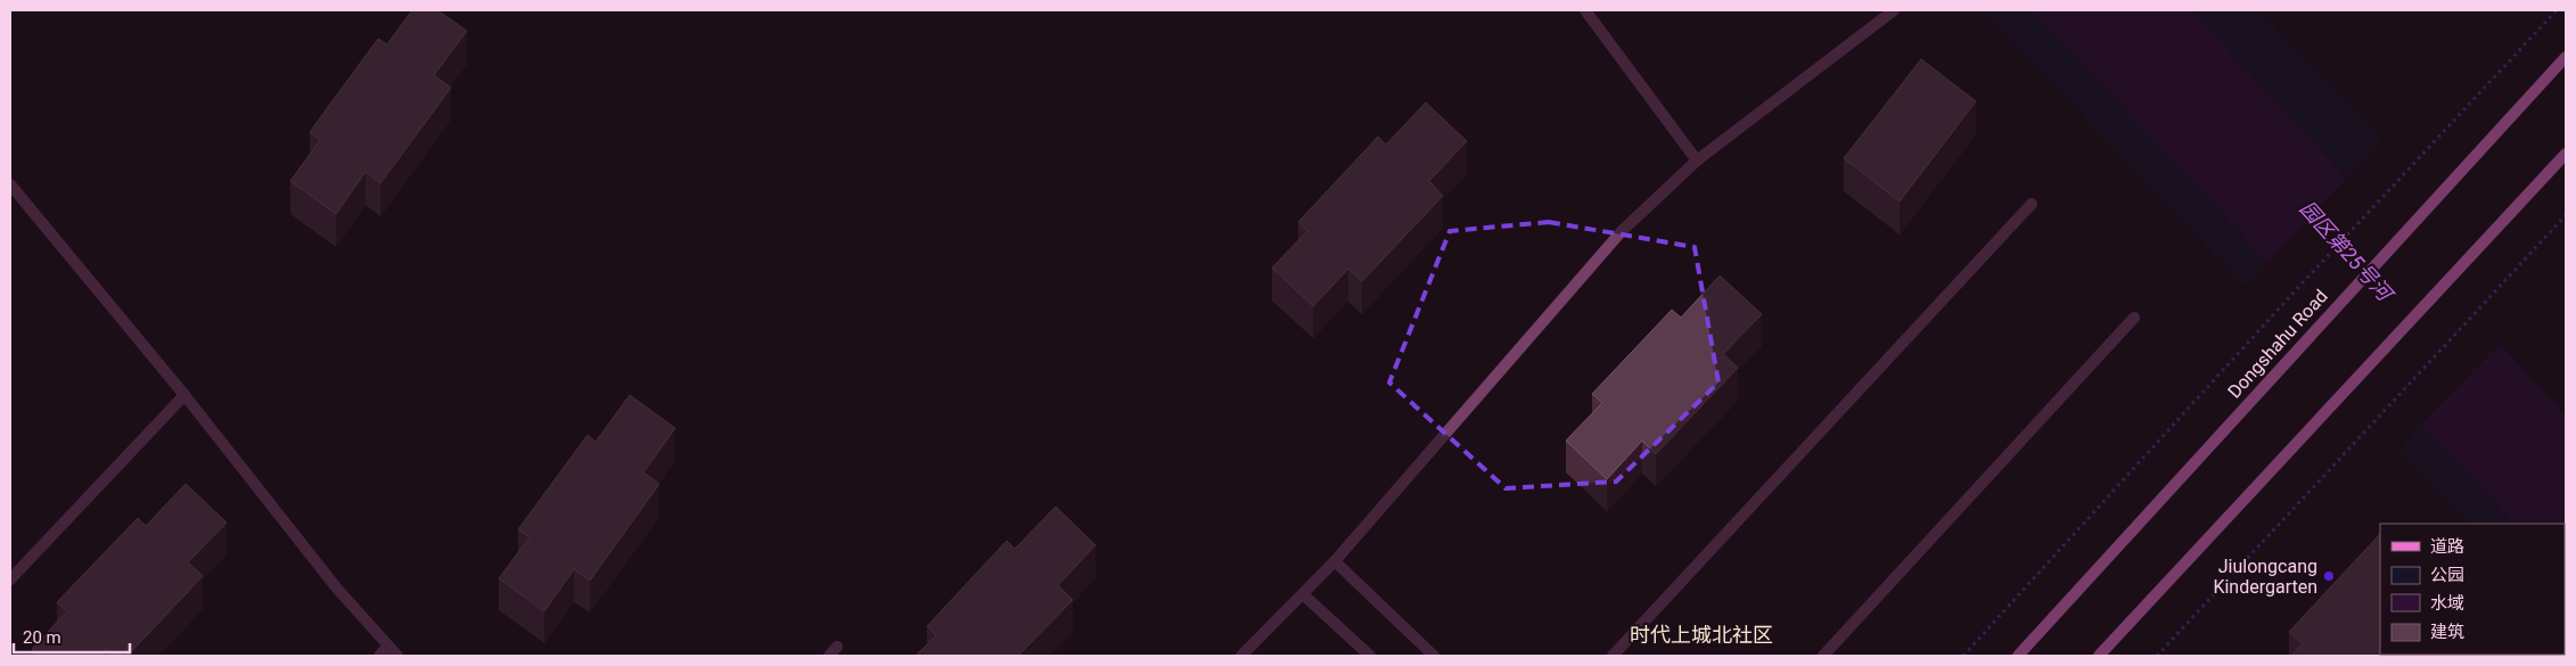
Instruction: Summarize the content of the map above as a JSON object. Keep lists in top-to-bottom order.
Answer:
{
  "streets": {
    "main road": ["Dongshahu Road"]
  },
  "districts": ["时代上城北社区"],
  "water": ["园区第25号河"],
  "places": ["Jiulongcang Kindergarten"],
  "legend": [
    "道路",
    "公园",
    "水域",
    "建筑"
  ],
  "scale_bar": "20 m"
}
